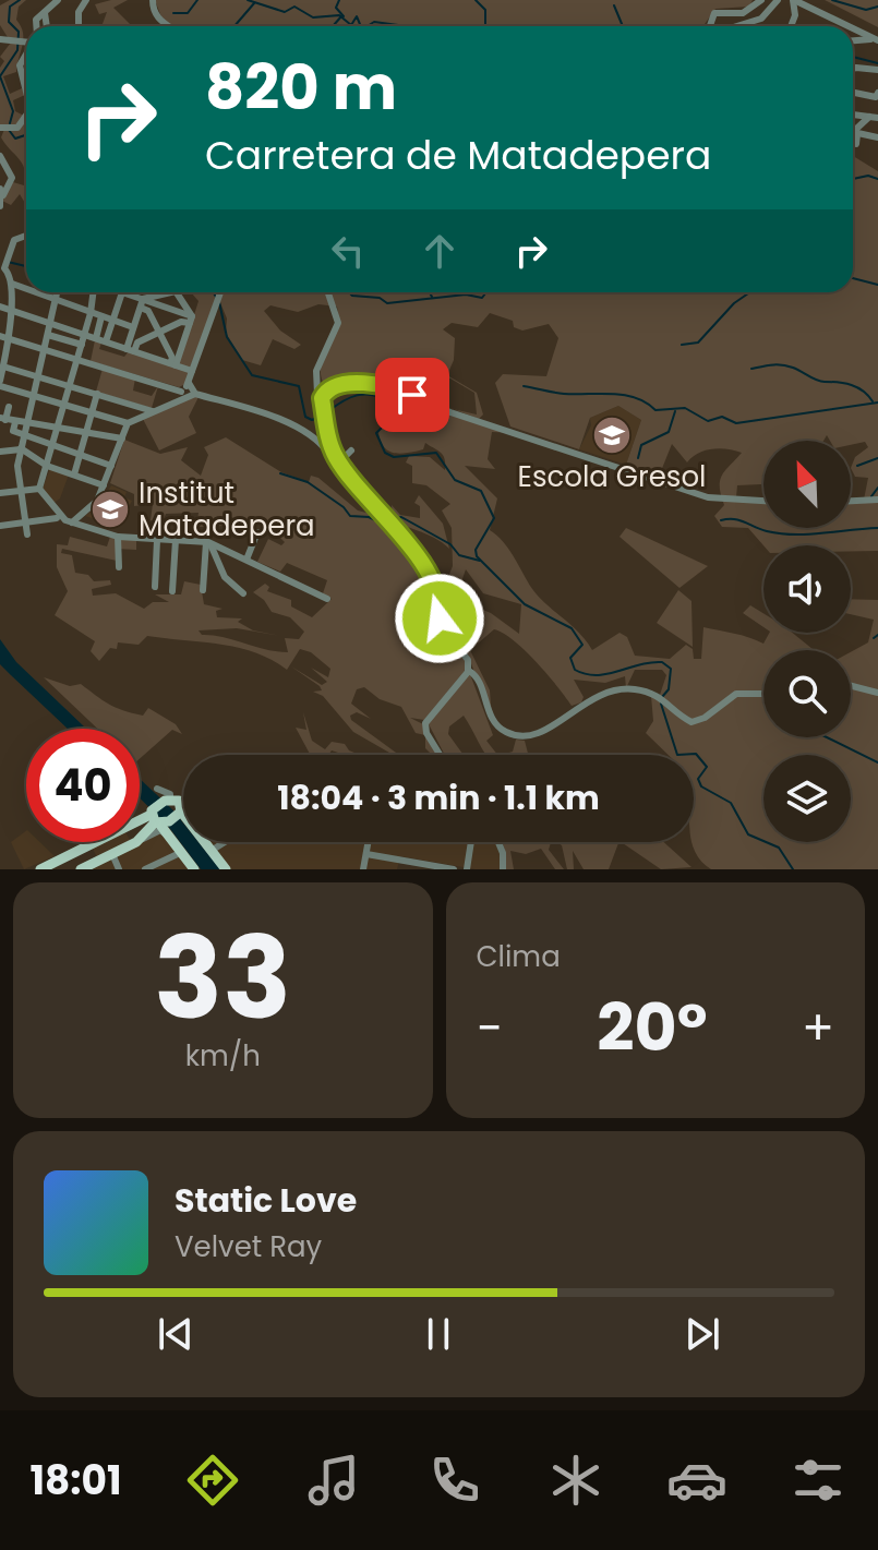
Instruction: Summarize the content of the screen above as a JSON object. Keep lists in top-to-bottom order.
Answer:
{
  "places": {
    "school or university": ["Escola Gresol", "Institut Matadepera"]
  },
  "north": "top left",
  "page": {
    "turn": ["820 m", "Carretera de Matadepera"],
    "limit": "40",
    "trip": "18:04 · 3 min · 1.1 km",
    "tile": [
      ["33", "km/h"],
      "Clima"
    ],
    "heat": ["−", "20°", "+"],
    "song": ["Static Love", "Velvet Ray"],
    "tabs": "18:01"
  }
}
